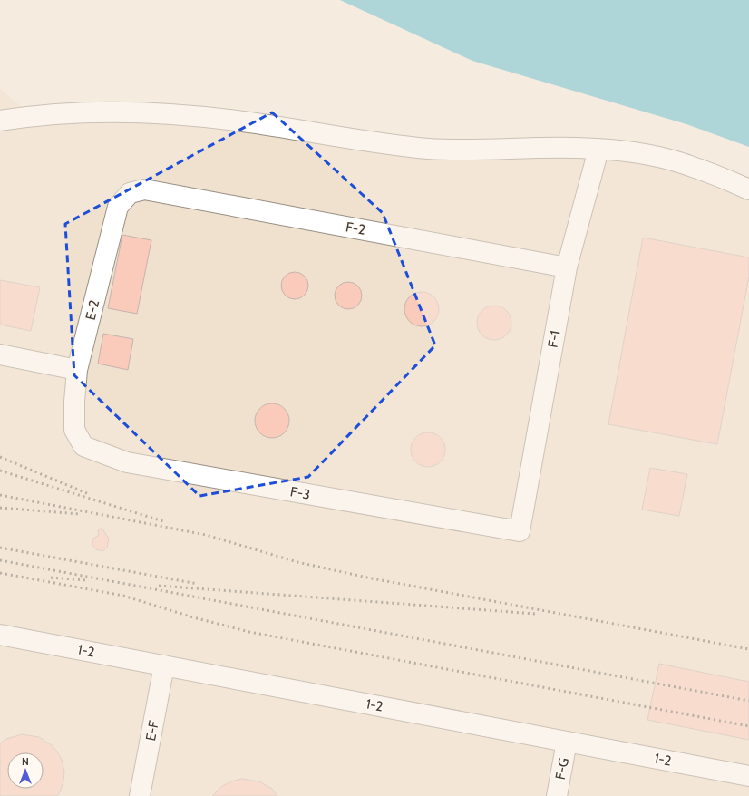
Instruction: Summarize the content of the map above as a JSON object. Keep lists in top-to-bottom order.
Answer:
{
  "streets": {
    "lane": [
      "F-2",
      "E-2",
      "F-1",
      "F-3",
      "1-2",
      "E-F",
      "F-G"
    ]
  },
  "crossings": [
    ["F-2", "E-2"],
    ["F-2", "F-1"],
    ["E-2", "F-3"],
    ["F-1", "F-3"],
    ["1-2", "E-F"],
    ["1-2", "F-G"]
  ],
  "north": "top"
}
